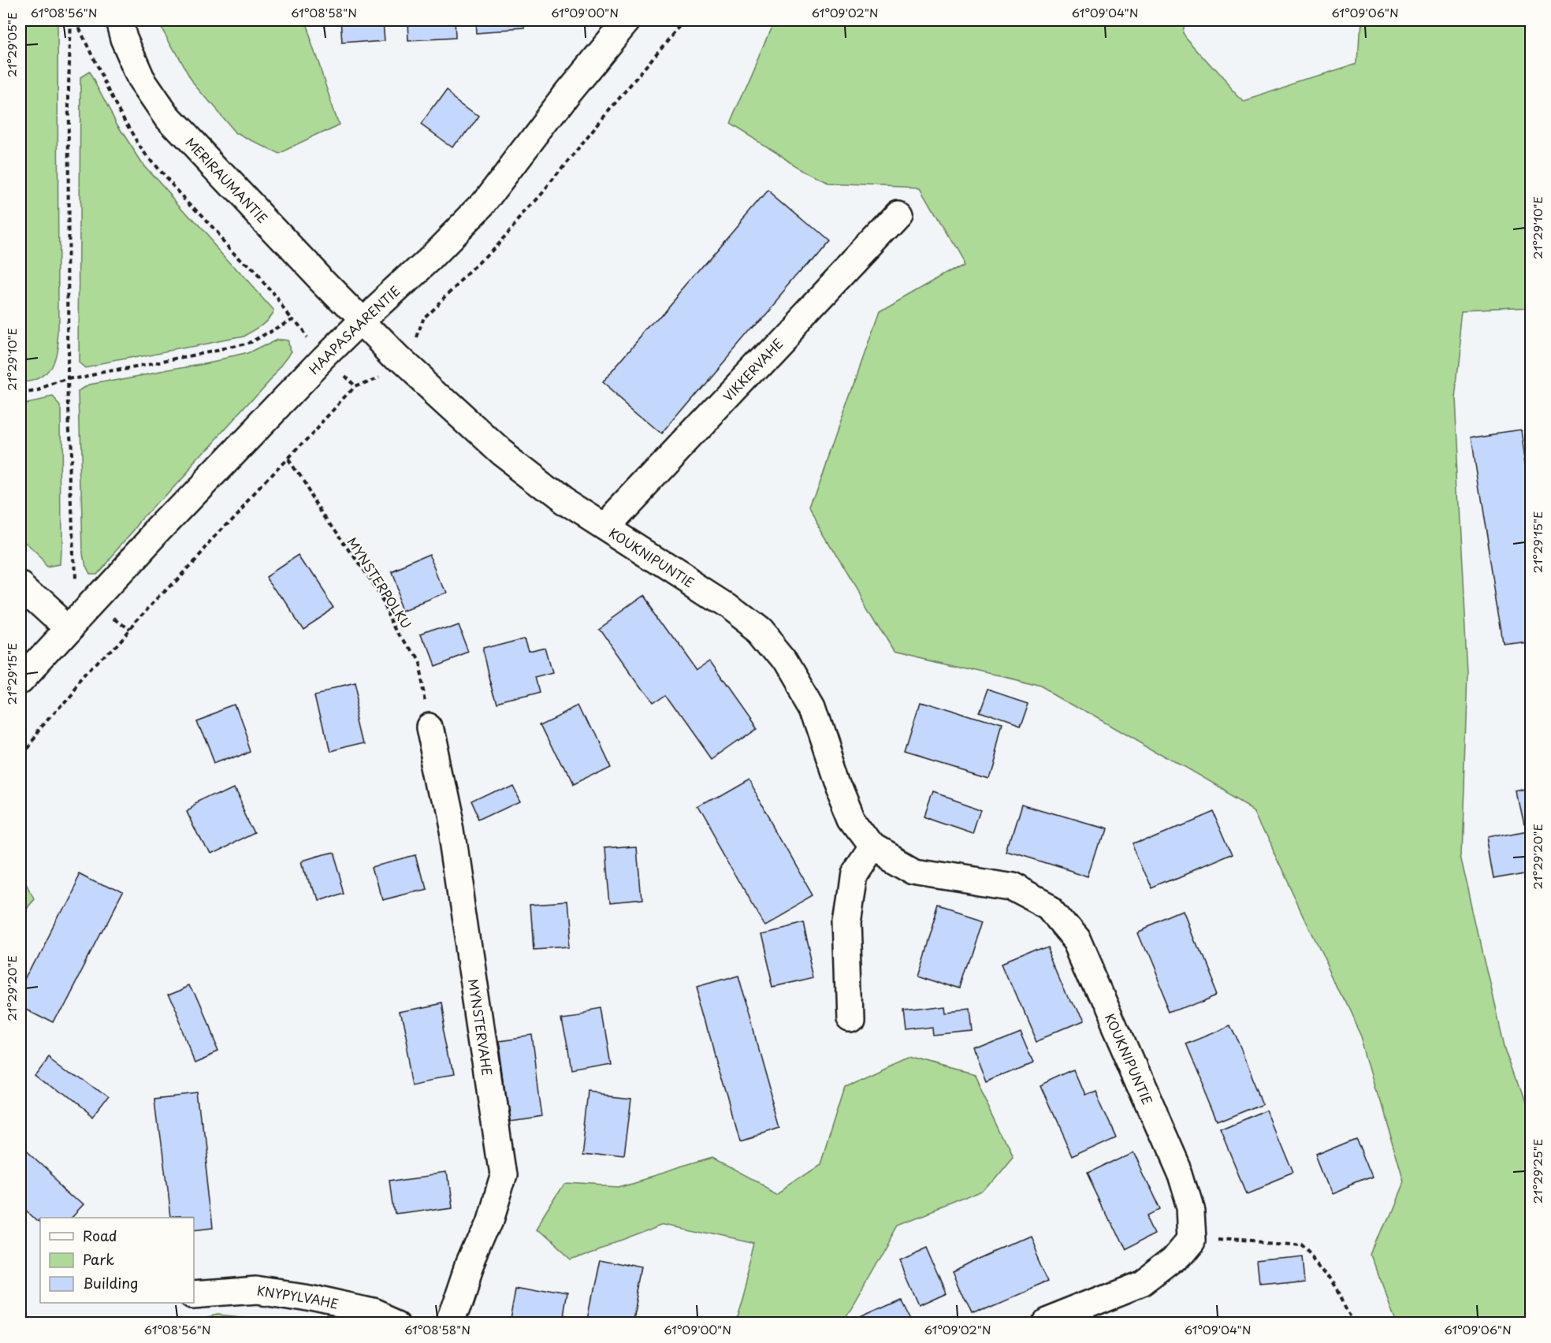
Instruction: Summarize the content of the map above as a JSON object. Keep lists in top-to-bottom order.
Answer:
{
  "streets": {
    "street": [
      "MERIRAUMANTIE",
      "HAAPASAARENTIE",
      "VIKKERVAHE",
      "KOUKNIPUNTIE",
      "MYNSTERVAHE",
      "KNYPYLVAHE"
    ],
    "path": ["MYNSTERPOLKU"]
  },
  "crossings": [
    ["MERIRAUMANTIE", "HAAPASAARENTIE"],
    ["MERIRAUMANTIE", "KOUKNIPUNTIE"],
    ["HAAPASAARENTIE", "KOUKNIPUNTIE"],
    ["VIKKERVAHE", "KOUKNIPUNTIE"],
    ["MYNSTERPOLKU", "MYNSTERVAHE"]
  ],
  "legend": ["Road", "Park", "Building"],
  "coordinates": [
    "61°08'56\"N",
    "61°08'58\"N",
    "61°09'00\"N",
    "61°09'02\"N",
    "61°09'04\"N",
    "61°09'06\"N",
    "21°29'05\"E",
    "21°29'10\"E",
    "21°29'15\"E",
    "21°29'20\"E",
    "21°29'25\"E"
  ]
}
